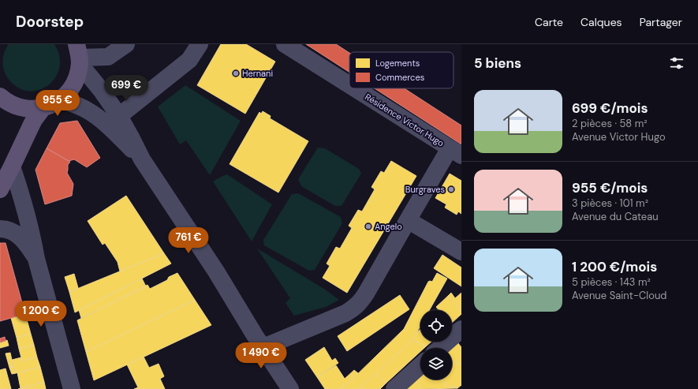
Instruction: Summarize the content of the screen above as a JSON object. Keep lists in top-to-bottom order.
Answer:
{
  "streets": {
    "street": ["Résidence Victor Hugo"]
  },
  "places": ["Hernani", "Burgraves", "Angelo"],
  "legend": ["Logements", "Commerces"],
  "page": {
    "header": "Doorstep",
    "nav": ["Carte", "Calques", "Partager"],
    "heading": "5 biens",
    "price": [
      "699 €",
      "955 €",
      "761 €",
      "1 200 €",
      "1 490 €"
    ],
    "list": [
      {
        "name": "699 €/mois",
        "note": "2 pièces · 58 m² · Avenue Victor Hugo"
      },
      {
        "name": "955 €/mois",
        "note": "3 pièces · 101 m² · Avenue du Cateau"
      },
      {
        "name": "1 200 €/mois",
        "note": "5 pièces · 143 m² · Avenue Saint-Cloud"
      }
    ]
  }
}
